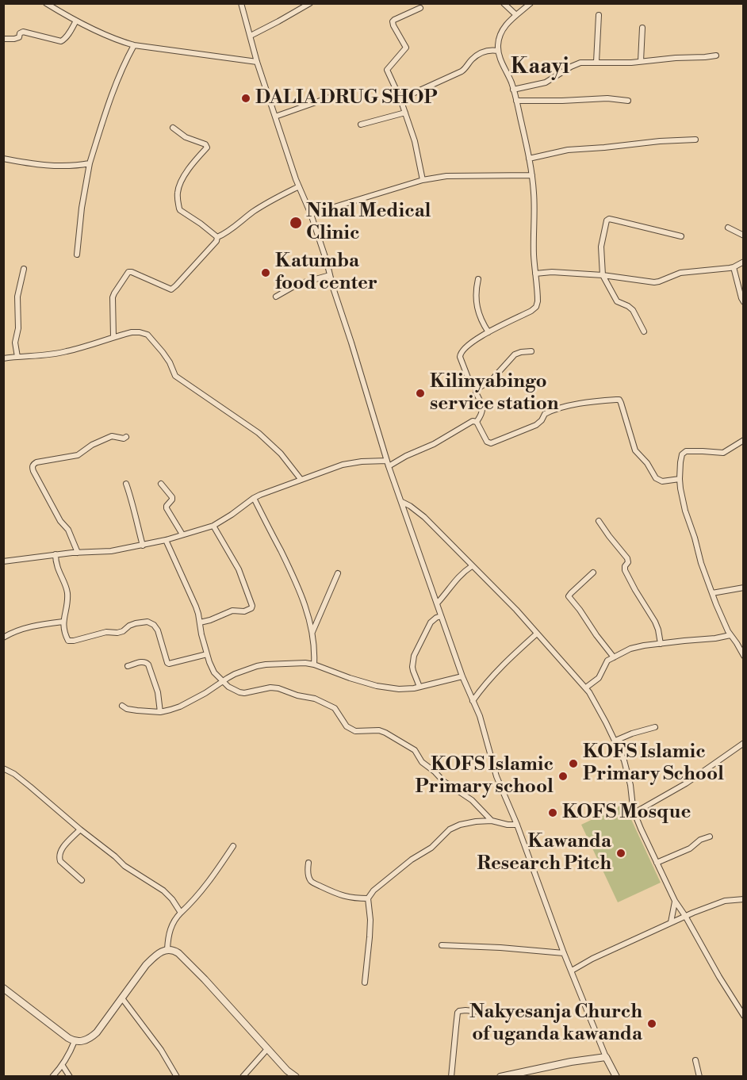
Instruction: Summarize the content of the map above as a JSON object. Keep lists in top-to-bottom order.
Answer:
{
  "districts": ["Kaayi"],
  "places": [
    "DALIA DRUG SHOP",
    "Nihal Medical Clinic",
    "Katumba food center",
    "Kilinyabingo service station",
    "KOFS Islamic Primary School",
    "KOFS Islamic Primary school",
    "KOFS Mosque",
    "Kawanda Research Pitch",
    "Nakyesanja Church of uganda kawanda"
  ]
}
